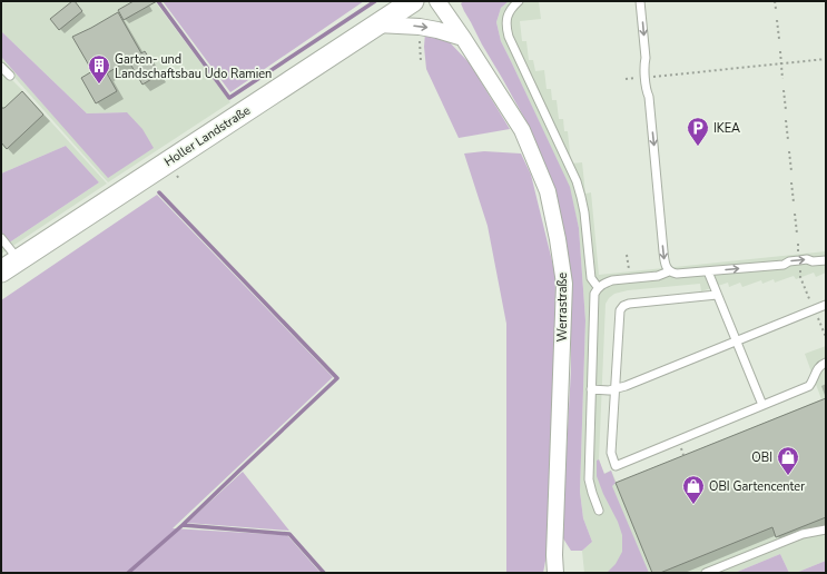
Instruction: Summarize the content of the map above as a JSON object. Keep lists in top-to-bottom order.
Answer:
{
  "streets": {
    "main road": ["Holler Landstraße"],
    "street": ["Werrastraße"]
  },
  "places": {
    "building": ["Garten- und Landschaftsbau Udo Ramien"],
    "parking": ["IKEA"],
    "shop": ["OBI", "OBI Gartencenter"]
  }
}
